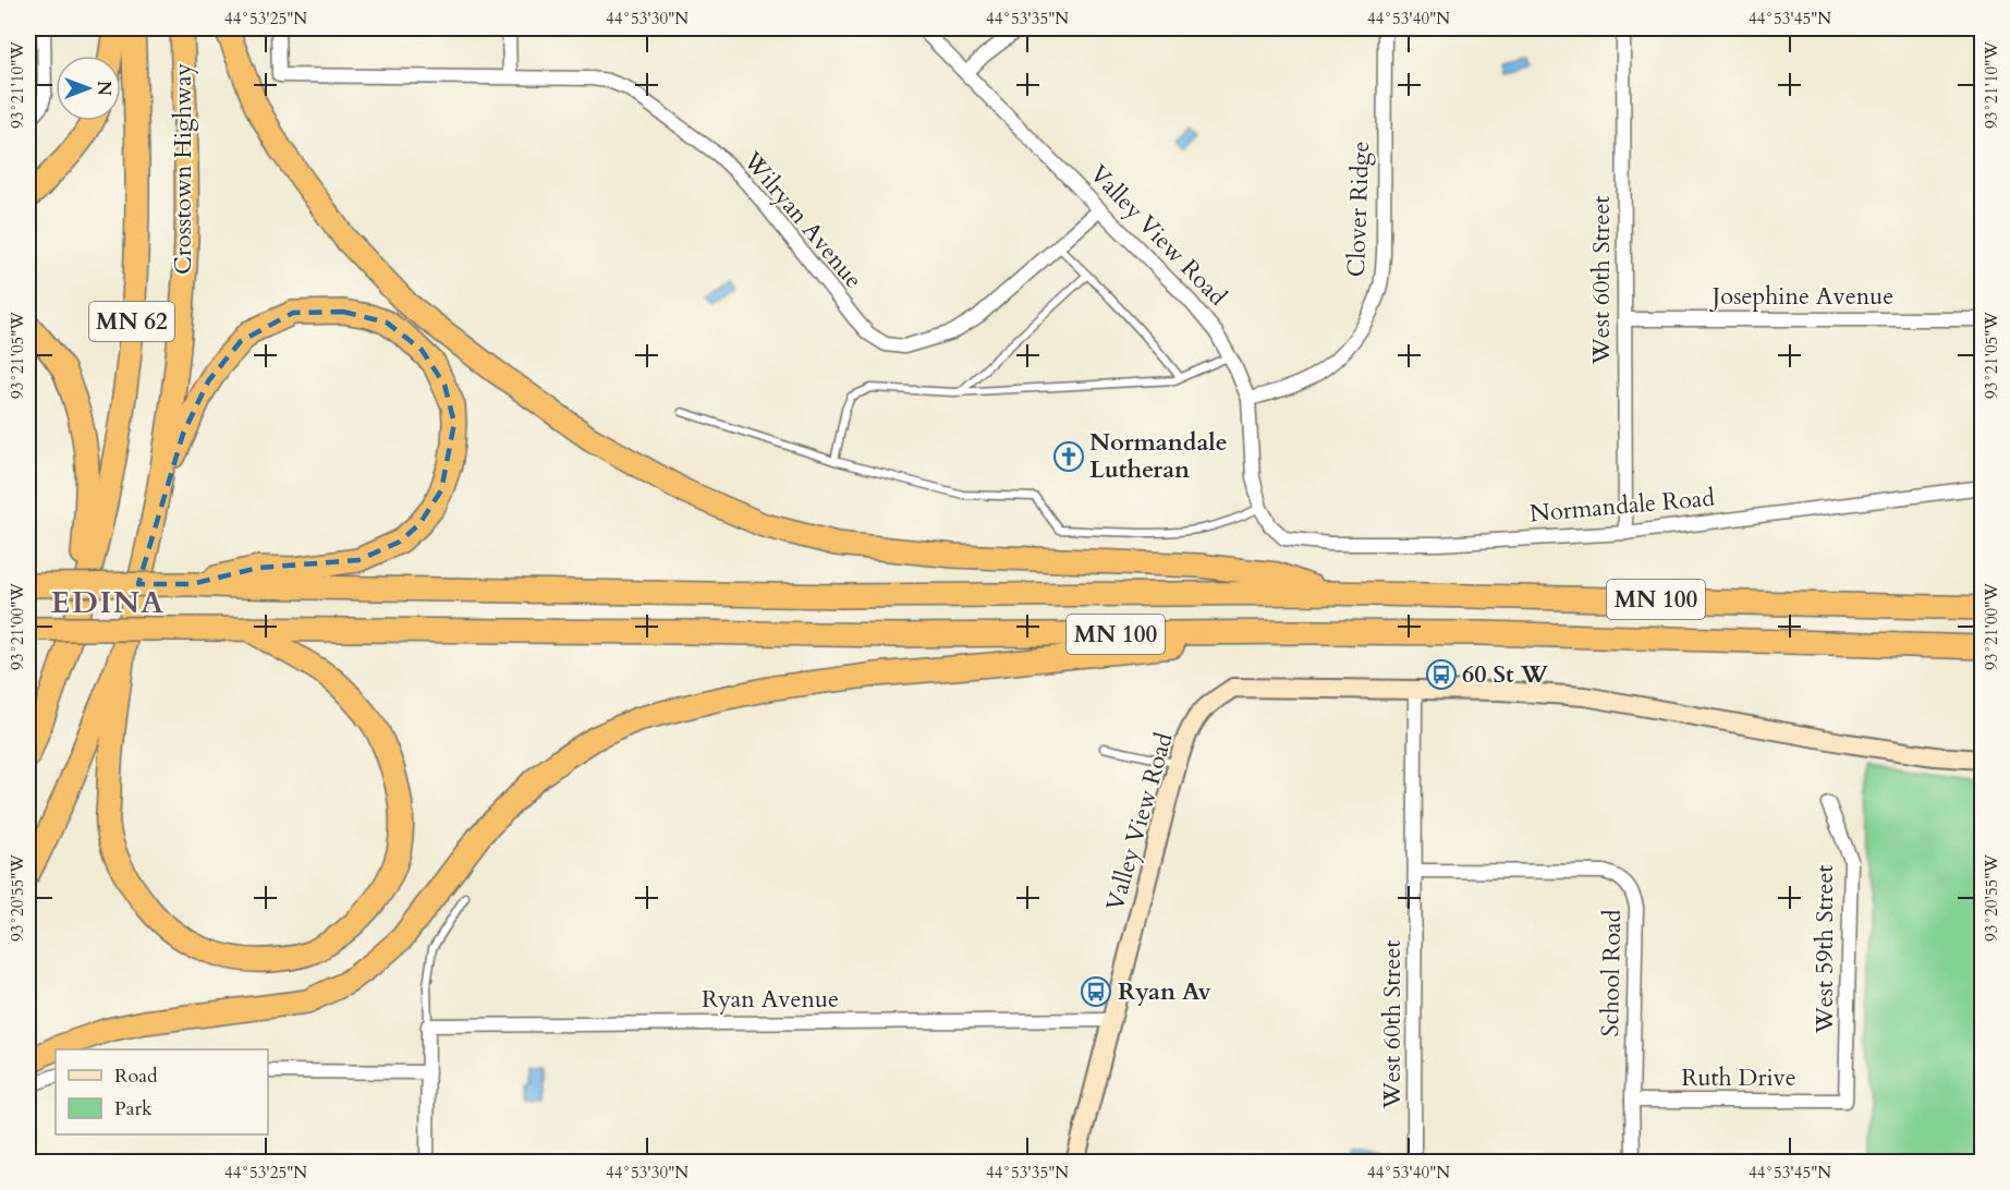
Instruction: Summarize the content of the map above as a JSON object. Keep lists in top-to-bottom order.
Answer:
{
  "streets": {
    "highway": ["Crosstown Highway", "MN 62", "MN 100"],
    "street": [
      "Clover Ridge",
      "Wilryan Avenue",
      "Valley View Road",
      "West 60th Street",
      "Josephine Avenue",
      "Normandale Road",
      "West 59th Street",
      "School Road",
      "Ryan Avenue",
      "Ruth Drive"
    ]
  },
  "crossings": [
    ["Clover Ridge", "Valley View Road"],
    ["Wilryan Avenue", "Valley View Road"],
    ["Valley View Road", "West 60th Street"],
    ["Valley View Road", "Normandale Road"],
    ["Valley View Road", "Ryan Avenue"],
    ["West 60th Street", "Josephine Avenue"],
    ["West 60th Street", "Normandale Road"],
    ["West 60th Street", "School Road"],
    ["West 59th Street", "Ruth Drive"],
    ["School Road", "Ruth Drive"]
  ],
  "districts": ["EDINA"],
  "places": {
    "church": ["Normandale Lutheran"],
    "bus stop": ["60 St W", "Ryan Av"]
  },
  "legend": ["Road", "Park"],
  "north": "right",
  "coordinates": [
    "44°53'25\"N",
    "44°53'30\"N",
    "44°53'35\"N",
    "44°53'40\"N",
    "44°53'45\"N",
    "93°21'10\"W",
    "93°21'05\"W",
    "93°21'00\"W",
    "93°20'55\"W"
  ]
}
